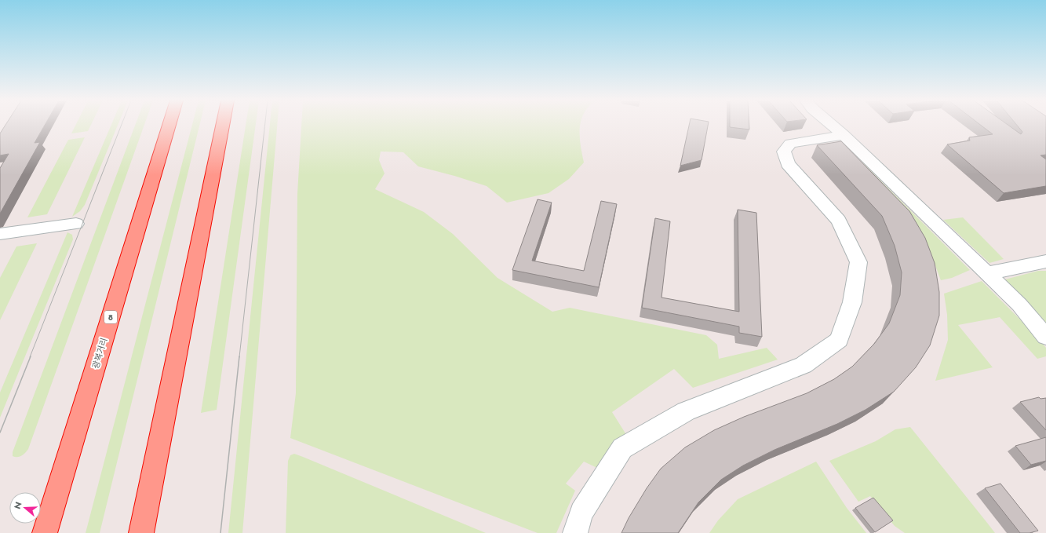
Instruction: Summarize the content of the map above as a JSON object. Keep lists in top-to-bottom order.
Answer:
{
  "streets": {
    "highway": ["8", "광복거리"]
  },
  "north": "left"
}
